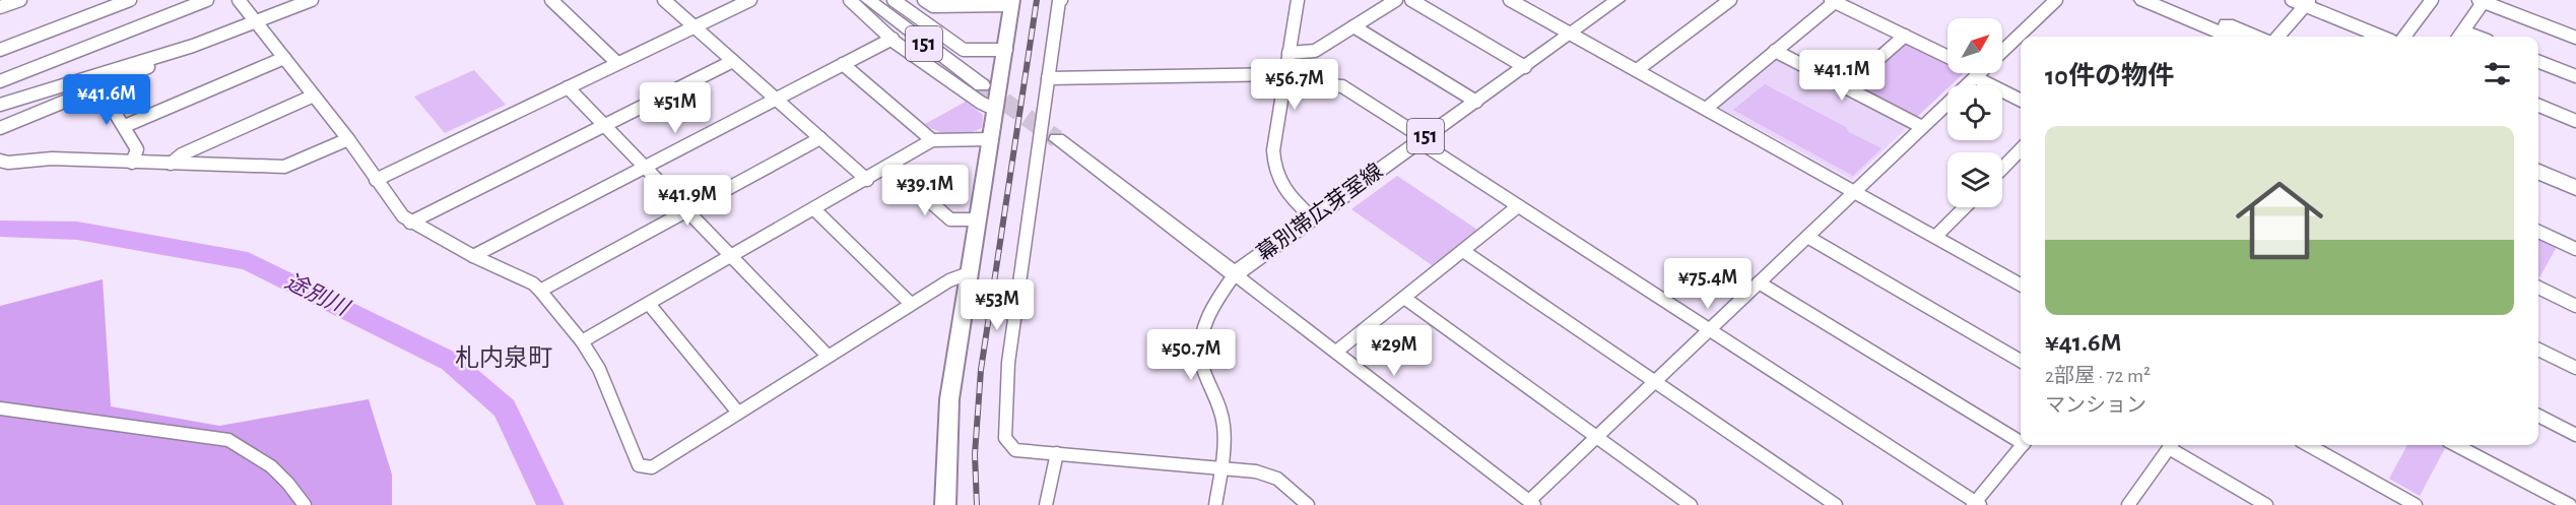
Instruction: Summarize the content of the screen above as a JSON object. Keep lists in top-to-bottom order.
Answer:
{
  "streets": {
    "main road": ["151", "幕別帯広芽室線"]
  },
  "districts": ["札内泉町"],
  "water": ["途別川"],
  "north": "top right",
  "page": {
    "heading": "10件の物件",
    "price": [
      "¥41.1M",
      "¥56.7M",
      "¥41.6M",
      "¥51M",
      "¥39.1M",
      "¥41.9M",
      "¥75.4M",
      "¥53M",
      "¥29M",
      "¥50.7M"
    ],
    "list": [
      {
        "name": "¥41.6M",
        "note": "2部屋 · 72 m² · マンション"
      }
    ]
  }
}
